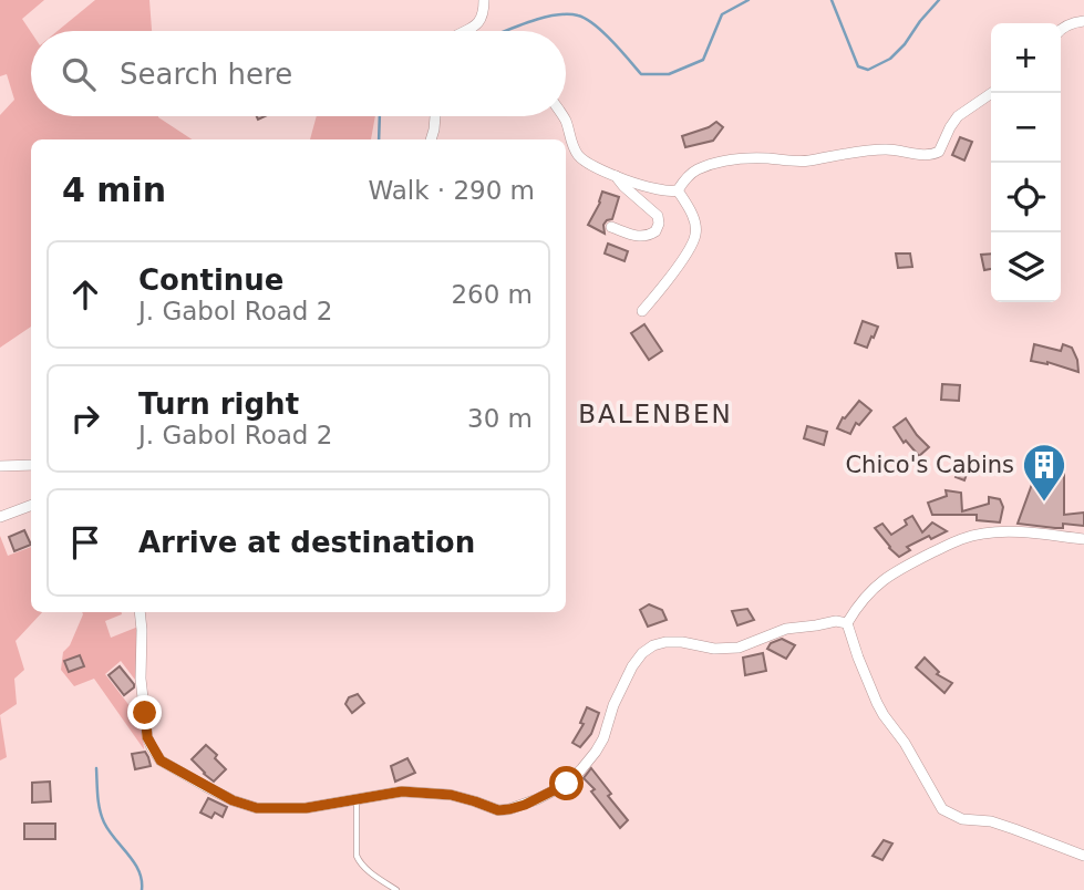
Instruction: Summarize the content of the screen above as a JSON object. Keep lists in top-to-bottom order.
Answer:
{
  "districts": ["BALENBEN"],
  "places": {
    "building": ["Chico's Cabins"]
  },
  "page": {
    "map_buttons": ["+", "−"],
    "search": "Search here",
    "heading": ["4 min", "Walk · 290 m"],
    "list": [
      ["Continue", "J. Gabol Road 2", "260 m"],
      ["Turn right", "J. Gabol Road 2", "30 m"],
      "Arrive at destination"
    ]
  }
}
